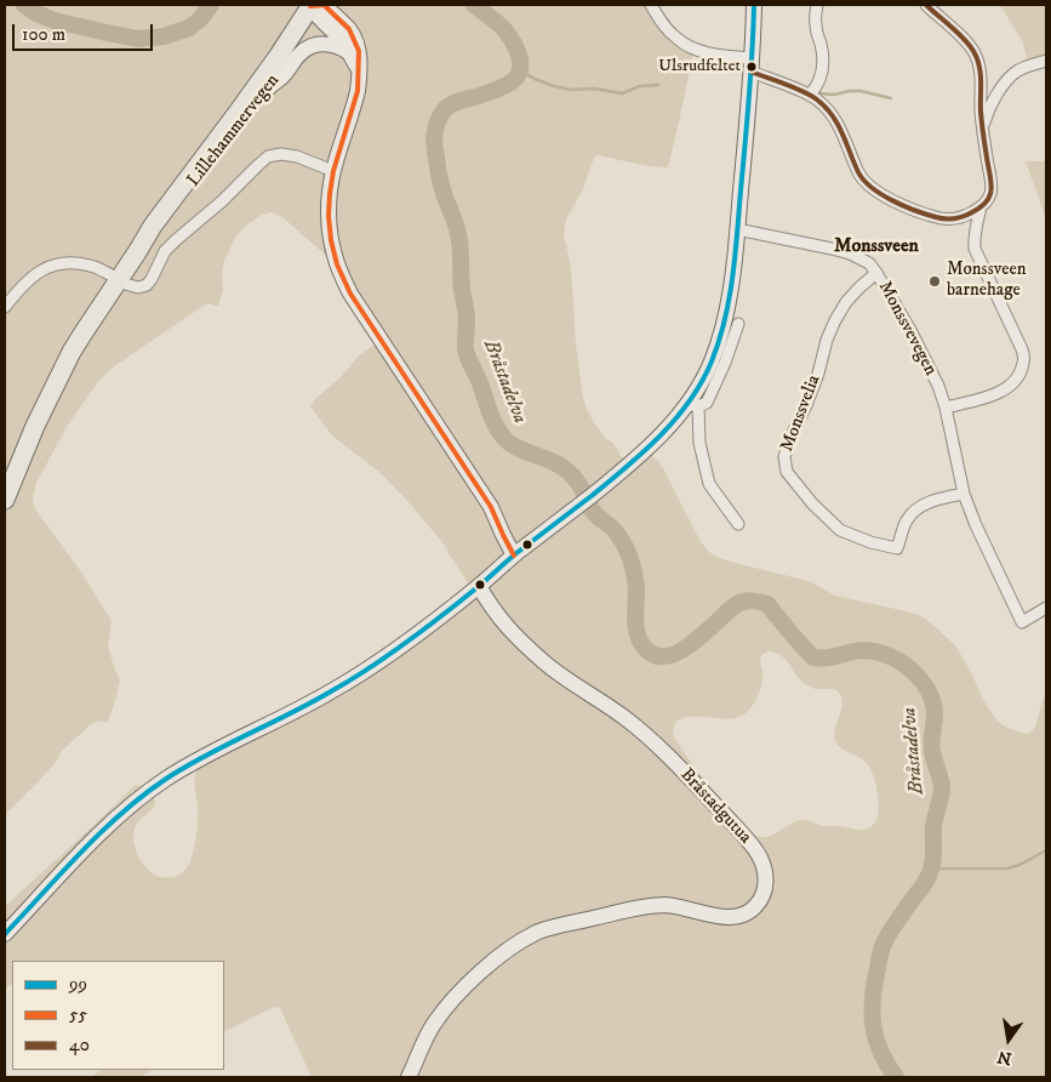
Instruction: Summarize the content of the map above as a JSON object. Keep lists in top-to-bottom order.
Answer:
{
  "streets": {
    "highway": ["Lillehammervegen"],
    "main road": ["Bråstadgutua"],
    "street": ["Monssvevegen", "Monssvelia"]
  },
  "crossings": [
    ["Monssvevegen", "Monssvelia"]
  ],
  "districts": ["Monssveen"],
  "water": ["Bråstadelva"],
  "places": ["Ulsrudfeltet", "Monssveen barnehage"],
  "lines": ["transit line 99", "transit line 55", "transit line 40"],
  "legend": ["99", "55", "40"],
  "scale_bar": "100 m",
  "north": "bottom"
}
